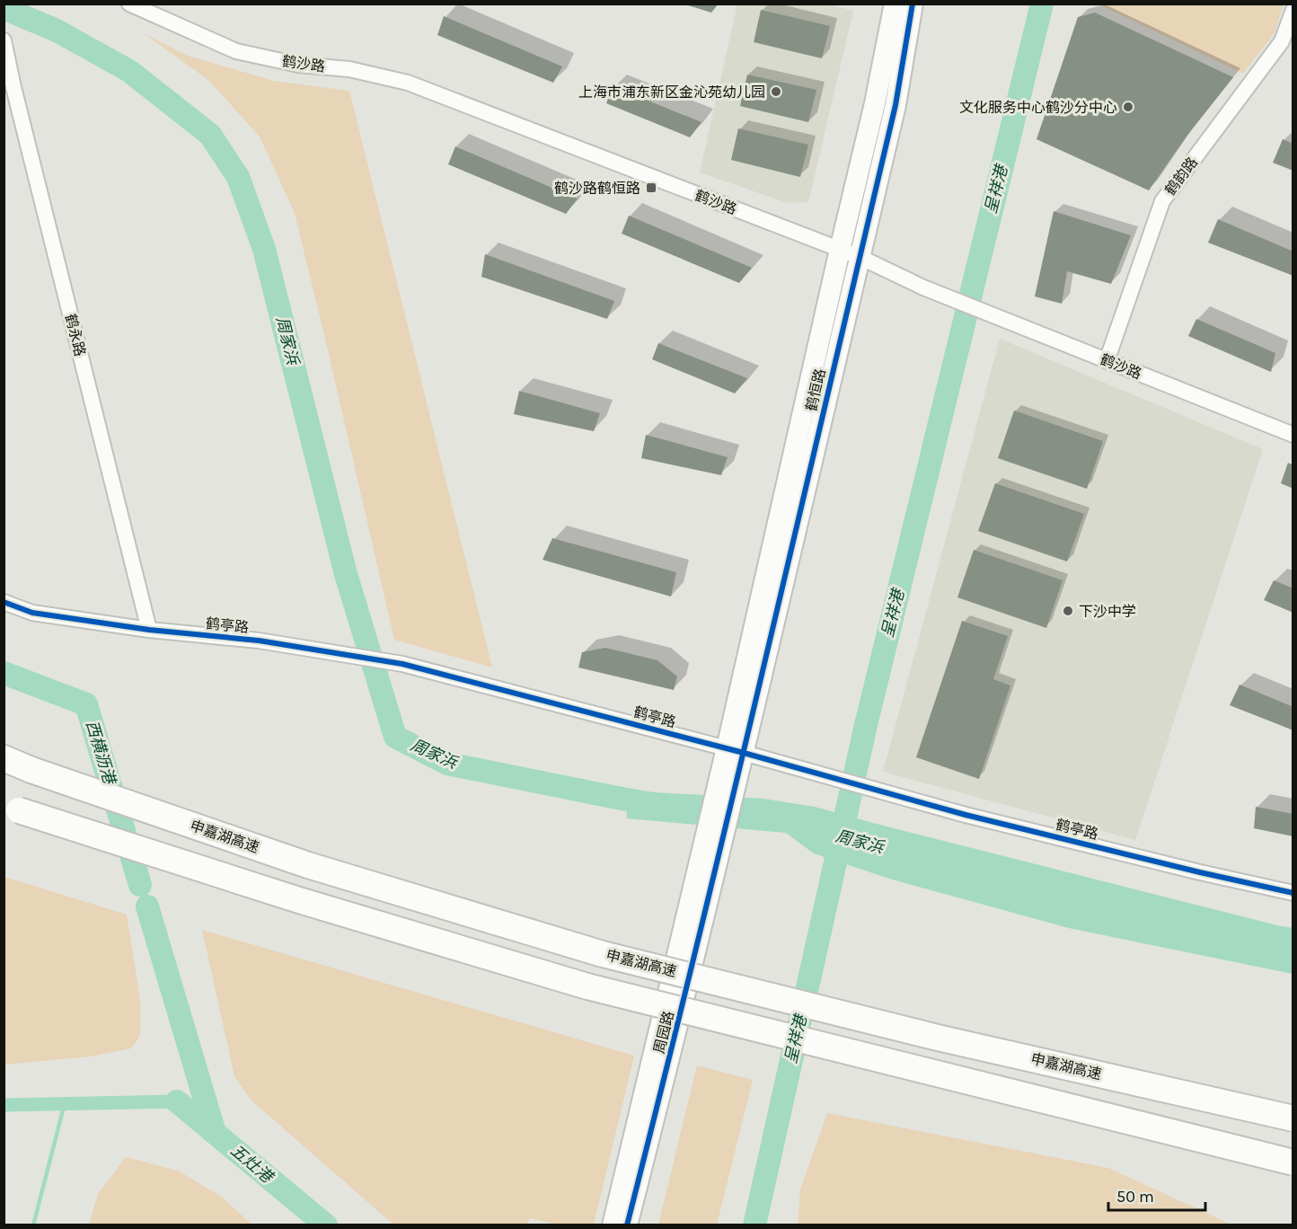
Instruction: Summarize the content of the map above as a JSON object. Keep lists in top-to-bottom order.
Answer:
{
  "streets": {
    "highway": ["申嘉湖高速"],
    "street": [
      "鹤沙路",
      "鹤韵路",
      "鹤永路",
      "鹤恒路",
      "鹤亭路",
      "周园路"
    ]
  },
  "crossings": [
    ["鹤沙路", "鹤韵路"],
    ["鹤沙路", "鹤恒路"],
    ["鹤永路", "鹤亭路"],
    ["鹤恒路", "鹤亭路"],
    ["鹤恒路", "周园路"]
  ],
  "water": [
    "呈祥港",
    "周家浜",
    "西横沥港",
    "五灶港"
  ],
  "places": {
    "other": ["上海市浦东新区金沁苑幼儿园", "文化服务中心鹤沙分中心", "下沙中学"],
    "transit": ["鹤沙路鹤恒路"]
  },
  "scale_bar": "50 m"
}
